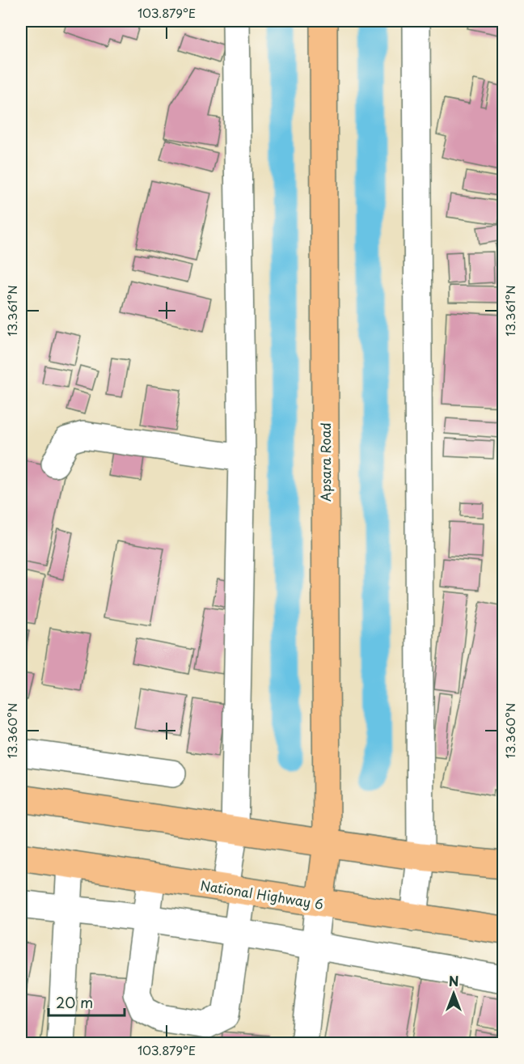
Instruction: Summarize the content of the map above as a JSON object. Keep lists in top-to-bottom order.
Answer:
{
  "streets": {
    "main road": ["Apsara Road", "National Highway 6"]
  },
  "crossings": [
    ["Apsara Road", "National Highway 6"]
  ],
  "scale_bar": "20 m",
  "north": "top",
  "coordinates": ["103.879°E", "13.361°N", "13.360°N"]
}
